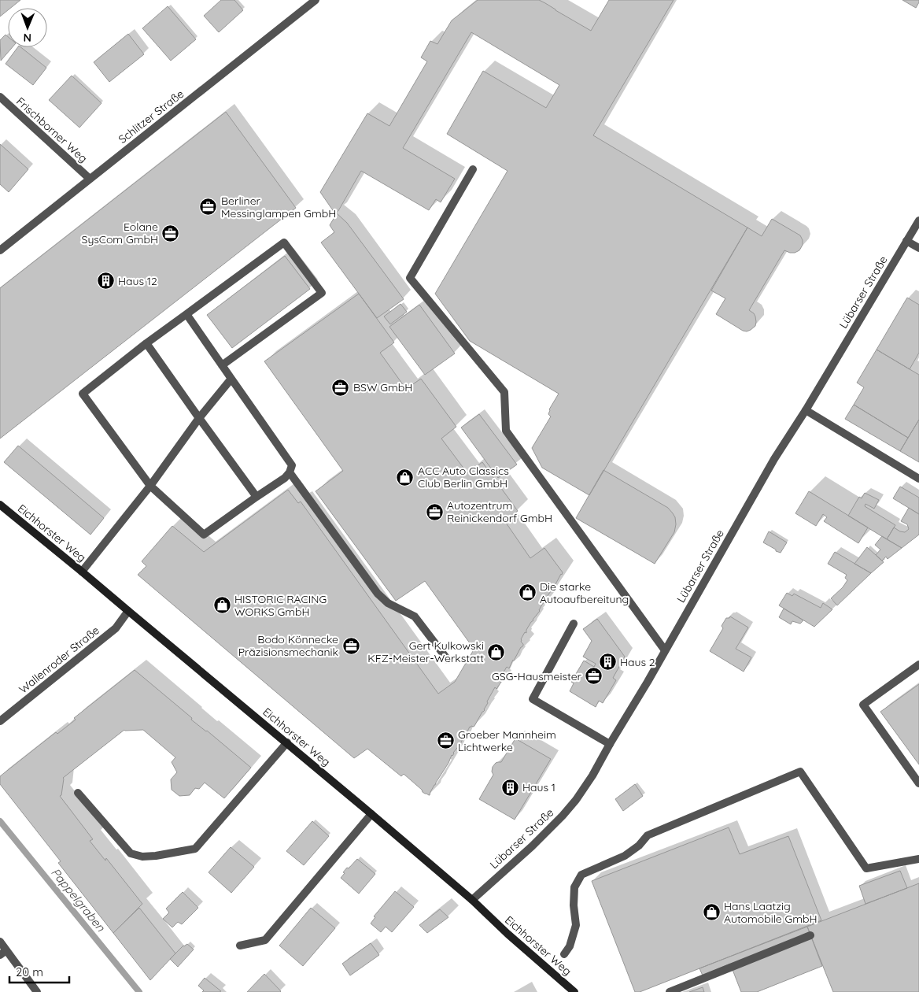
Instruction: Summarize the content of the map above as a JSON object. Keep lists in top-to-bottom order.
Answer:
{
  "streets": {
    "main road": ["Eichhorster Weg"],
    "street": [
      "Schlitzer Straße",
      "Frischborner Weg",
      "Lübarser Straße",
      "Wallenroder Straße"
    ]
  },
  "crossings": [
    ["Schlitzer Straße", "Frischborner Weg"],
    ["Lübarser Straße", "Eichhorster Weg"],
    ["Eichhorster Weg", "Wallenroder Straße"]
  ],
  "water": ["Pappelgraben"],
  "places": {
    "office": [
      "Berliner Messinglampen GmbH",
      "Eolane SysCom GmbH",
      "BSW GmbH",
      "Autozentrum Reinickendorf GmbH",
      "Bodo Könnecke Präzisionsmechanik",
      "GSG-Hausmeister",
      "Groeber Mannheim Lichtwerke"
    ],
    "building": ["Haus 12", "Haus 2", "Haus 1"],
    "shop": [
      "ACC Auto Classics Club Berlin GmbH",
      "Die starke Autoaufbereitung",
      "HISTORIC RACING WORKS GmbH",
      "Gert Kulkowski KFZ-Meister-Werkstatt",
      "Hans Laatzig Automobile GmbH"
    ]
  },
  "scale_bar": "20 m",
  "north": "bottom"
}
